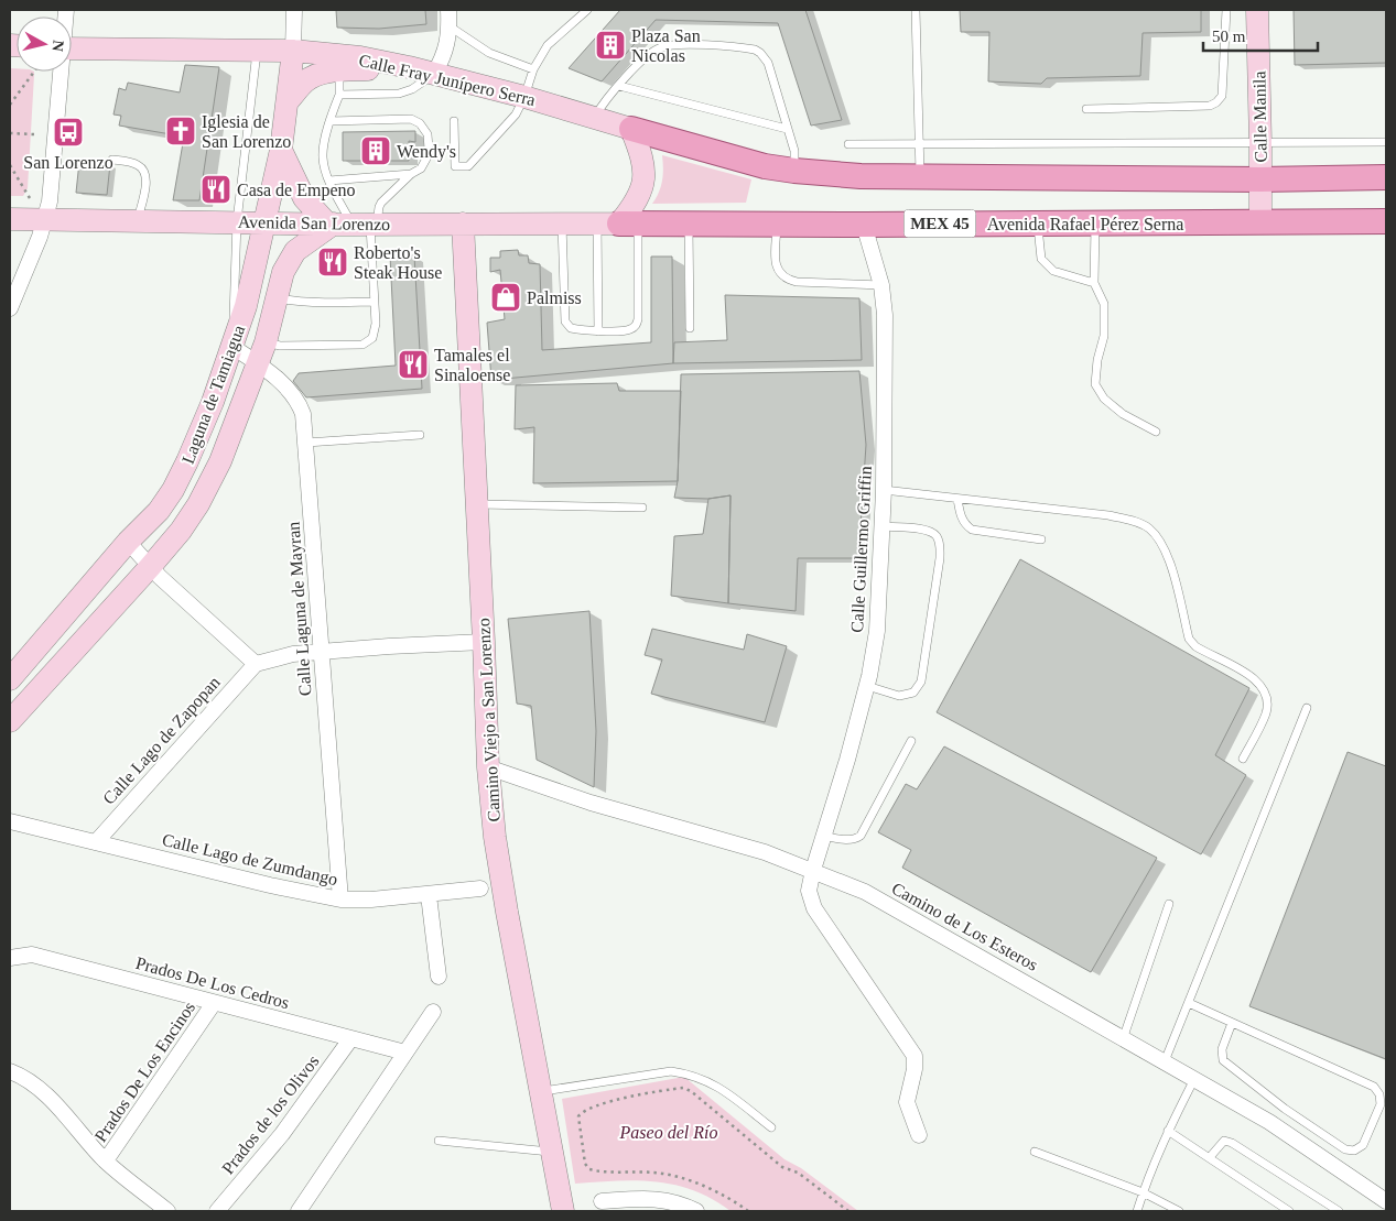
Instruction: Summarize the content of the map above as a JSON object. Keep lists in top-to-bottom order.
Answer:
{
  "streets": {
    "main road": [
      "Calle Fray Junípero Serra",
      "Calle Manila",
      "Avenida San Lorenzo",
      "MEX 45",
      "Avenida Rafael Pérez Serna",
      "Laguna de Tamiagua",
      "Camino Viejo a San Lorenzo"
    ],
    "street": [
      "Calle Guillermo Griffin",
      "Calle Laguna de Mayran",
      "Calle Lago de Zapopan",
      "Calle Lago de Zumdango",
      "Camino de Los Esteros",
      "Prados De Los Cedros",
      "Prados De Los Encinos",
      "Prados de los Olivos"
    ]
  },
  "crossings": [
    ["Calle Fray Junípero Serra", "Laguna de Tamiagua"],
    ["Calle Manila", "Avenida Rafael Pérez Serna"],
    ["Avenida San Lorenzo", "Avenida Rafael Pérez Serna"],
    ["Avenida San Lorenzo", "Laguna de Tamiagua"],
    ["Avenida San Lorenzo", "Camino Viejo a San Lorenzo"],
    ["Avenida Rafael Pérez Serna", "Calle Guillermo Griffin"],
    ["Laguna de Tamiagua", "Calle Laguna de Mayran"],
    ["Calle Guillermo Griffin", "Camino de Los Esteros"],
    ["Calle Laguna de Mayran", "Calle Lago de Zumdango"],
    ["Camino Viejo a San Lorenzo", "Camino de Los Esteros"],
    ["Calle Lago de Zapopan", "Calle Lago de Zumdango"],
    ["Prados De Los Cedros", "Prados De Los Encinos"],
    ["Prados De Los Cedros", "Prados de los Olivos"]
  ],
  "parks": ["Paseo del Río"],
  "places": {
    "building": ["Plaza San Nicolas", "Wendy's"],
    "church": ["Iglesia de San Lorenzo"],
    "bus stop": ["San Lorenzo"],
    "restaurant": ["Casa de Empeno", "Roberto's Steak House", "Tamales el Sinaloense"],
    "shop": ["Palmiss"]
  },
  "scale_bar": "50 m",
  "north": "right"
}
